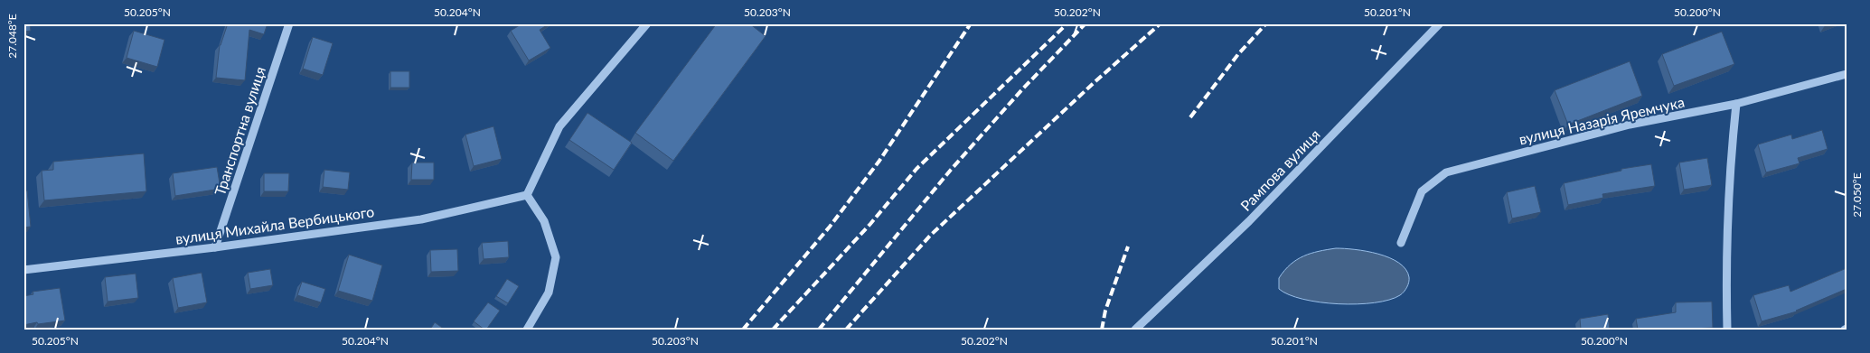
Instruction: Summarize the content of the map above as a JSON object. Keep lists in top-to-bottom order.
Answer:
{
  "streets": {
    "street": [
      "вулиця Назарія Яремчука",
      "Транспортна вулиця",
      "Рампова вулиця",
      "вулиця Михайла Вербицького"
    ]
  },
  "crossings": [
    ["Транспортна вулиця", "вулиця Михайла Вербицького"]
  ],
  "coordinates": [
    "50.205°N",
    "50.204°N",
    "50.203°N",
    "50.202°N",
    "50.201°N",
    "50.200°N",
    "27.048°E",
    "27.050°E"
  ]
}
